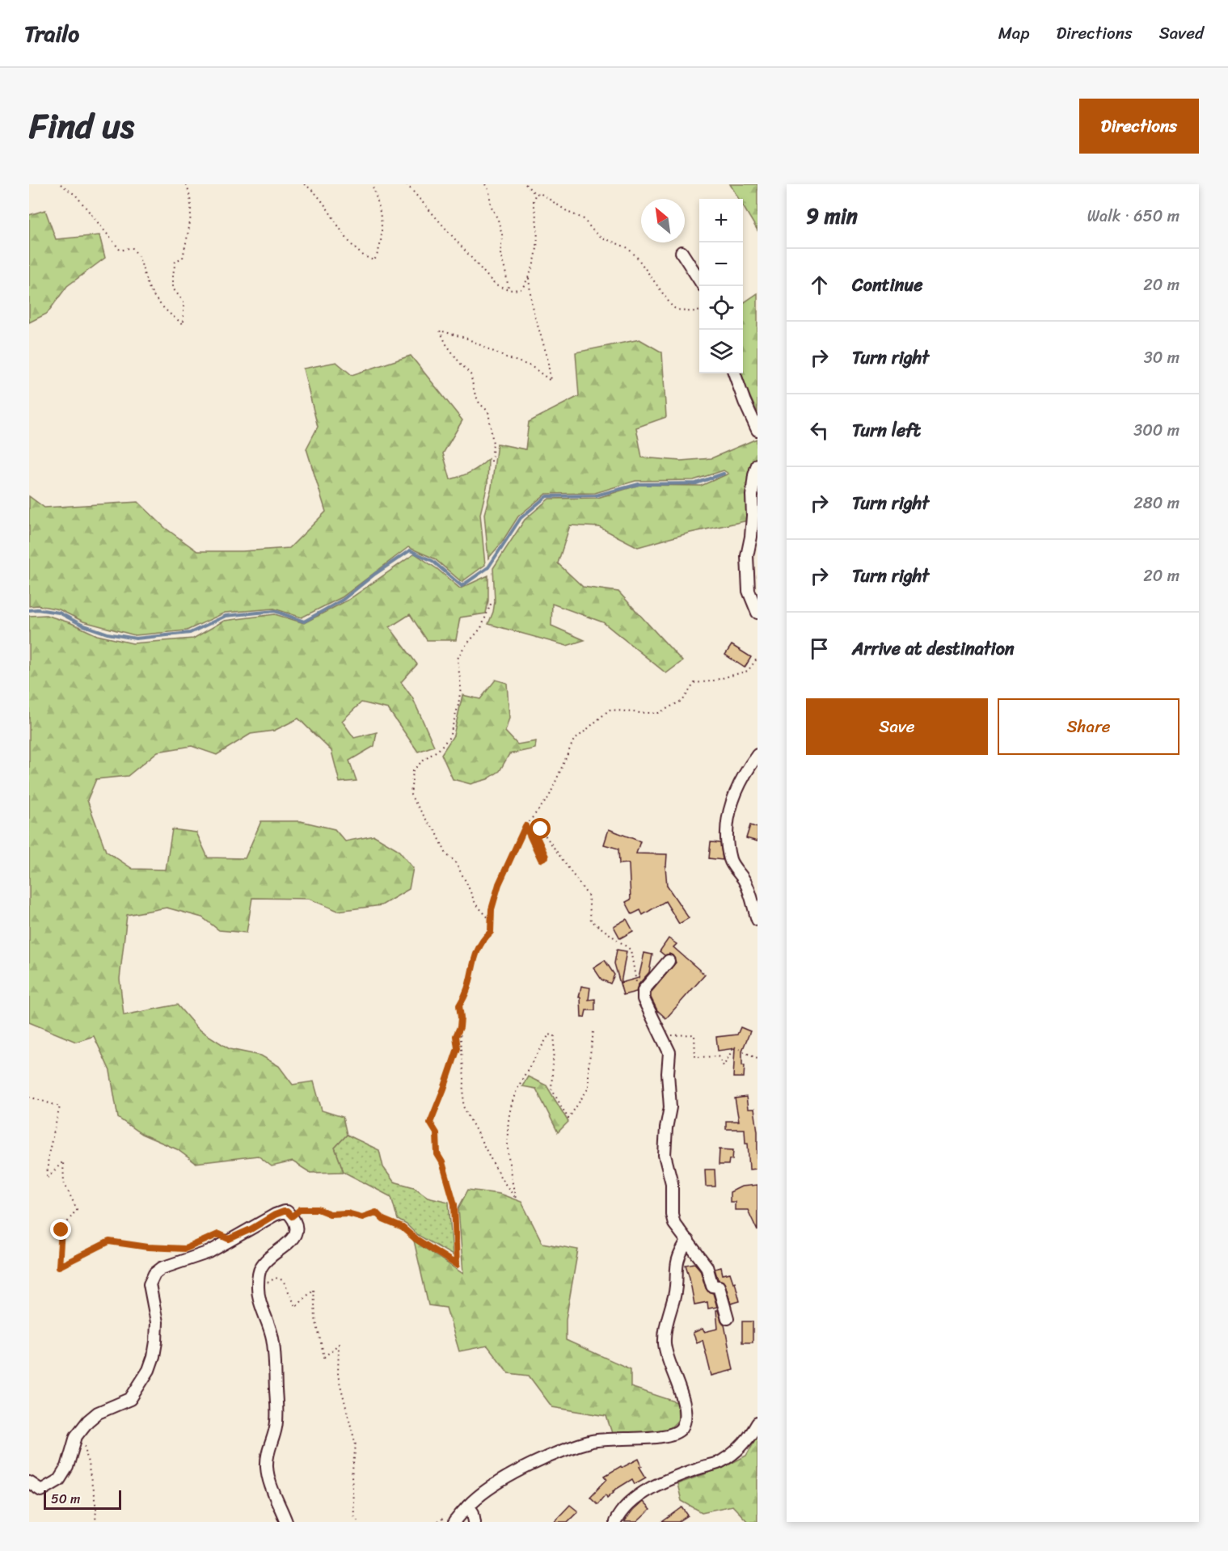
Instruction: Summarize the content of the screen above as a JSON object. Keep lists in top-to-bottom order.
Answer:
{
  "scale_bar": "50 m",
  "north": "top left",
  "page": {
    "header": "Trailo",
    "nav": ["Map", "Directions", "Saved"],
    "title": "Find us",
    "buttons": [
      "Directions",
      ["Save", "Share"]
    ],
    "heading": ["9 min", "Walk · 650 m"],
    "map_buttons": ["+", "−"],
    "list": [
      ["Continue", "20 m"],
      ["Turn right", "30 m"],
      ["Turn left", "300 m"],
      ["Turn right", "280 m"],
      ["Turn right", "20 m"],
      "Arrive at destination"
    ],
    "scale": "50 m"
  }
}
